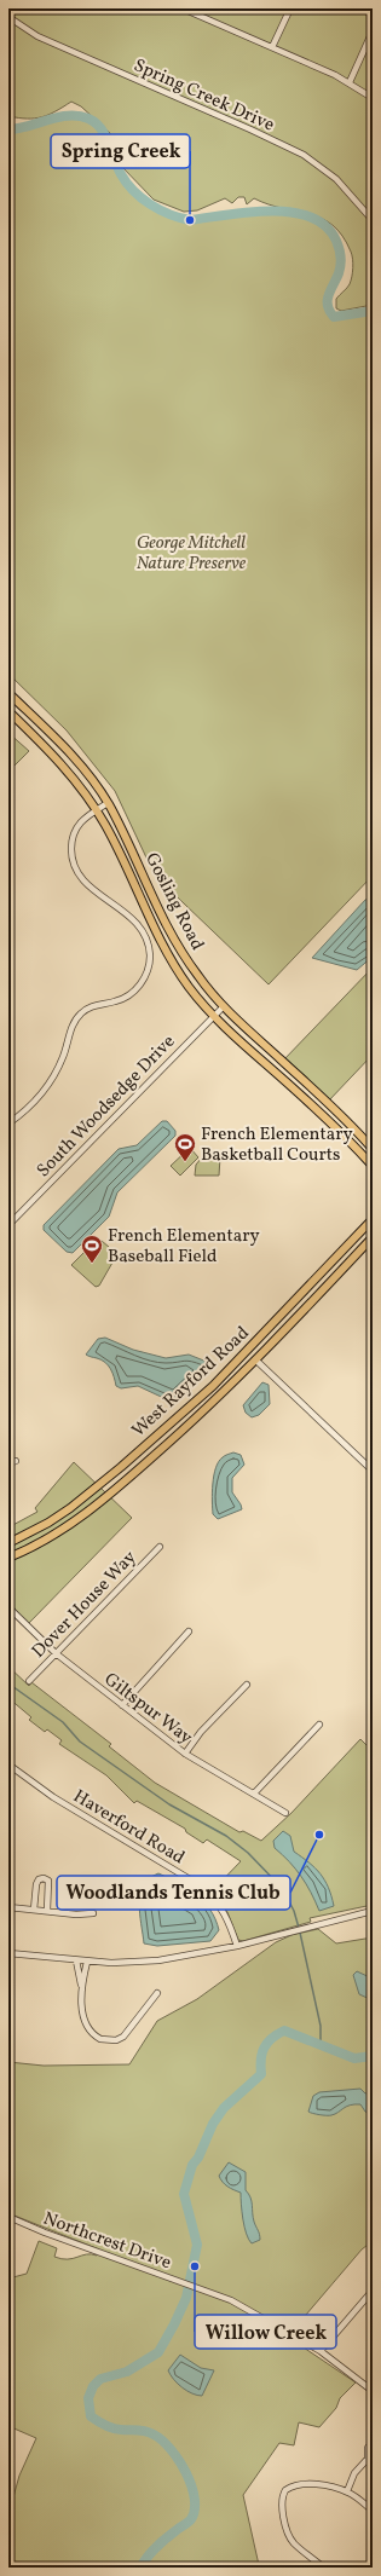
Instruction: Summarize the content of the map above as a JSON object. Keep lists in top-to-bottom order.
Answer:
{
  "streets": {
    "main road": ["Gosling Road", "West Rayford Road"],
    "street": [
      "Spring Creek Drive",
      "South Woodsedge Drive",
      "Dover House Way",
      "Giltspur Way",
      "Haverford Road",
      "Northcrest Drive"
    ]
  },
  "crossings": [
    ["Gosling Road", "South Woodsedge Drive"],
    ["Dover House Way", "Giltspur Way"]
  ],
  "parks": ["George Mitchell Nature Preserve"],
  "places": {
    "other": ["Spring Creek", "Woodlands Tennis Club", "Willow Creek"],
    "sports": ["French Elementary Basketball Courts", "French Elementary Baseball Field"]
  }
}
